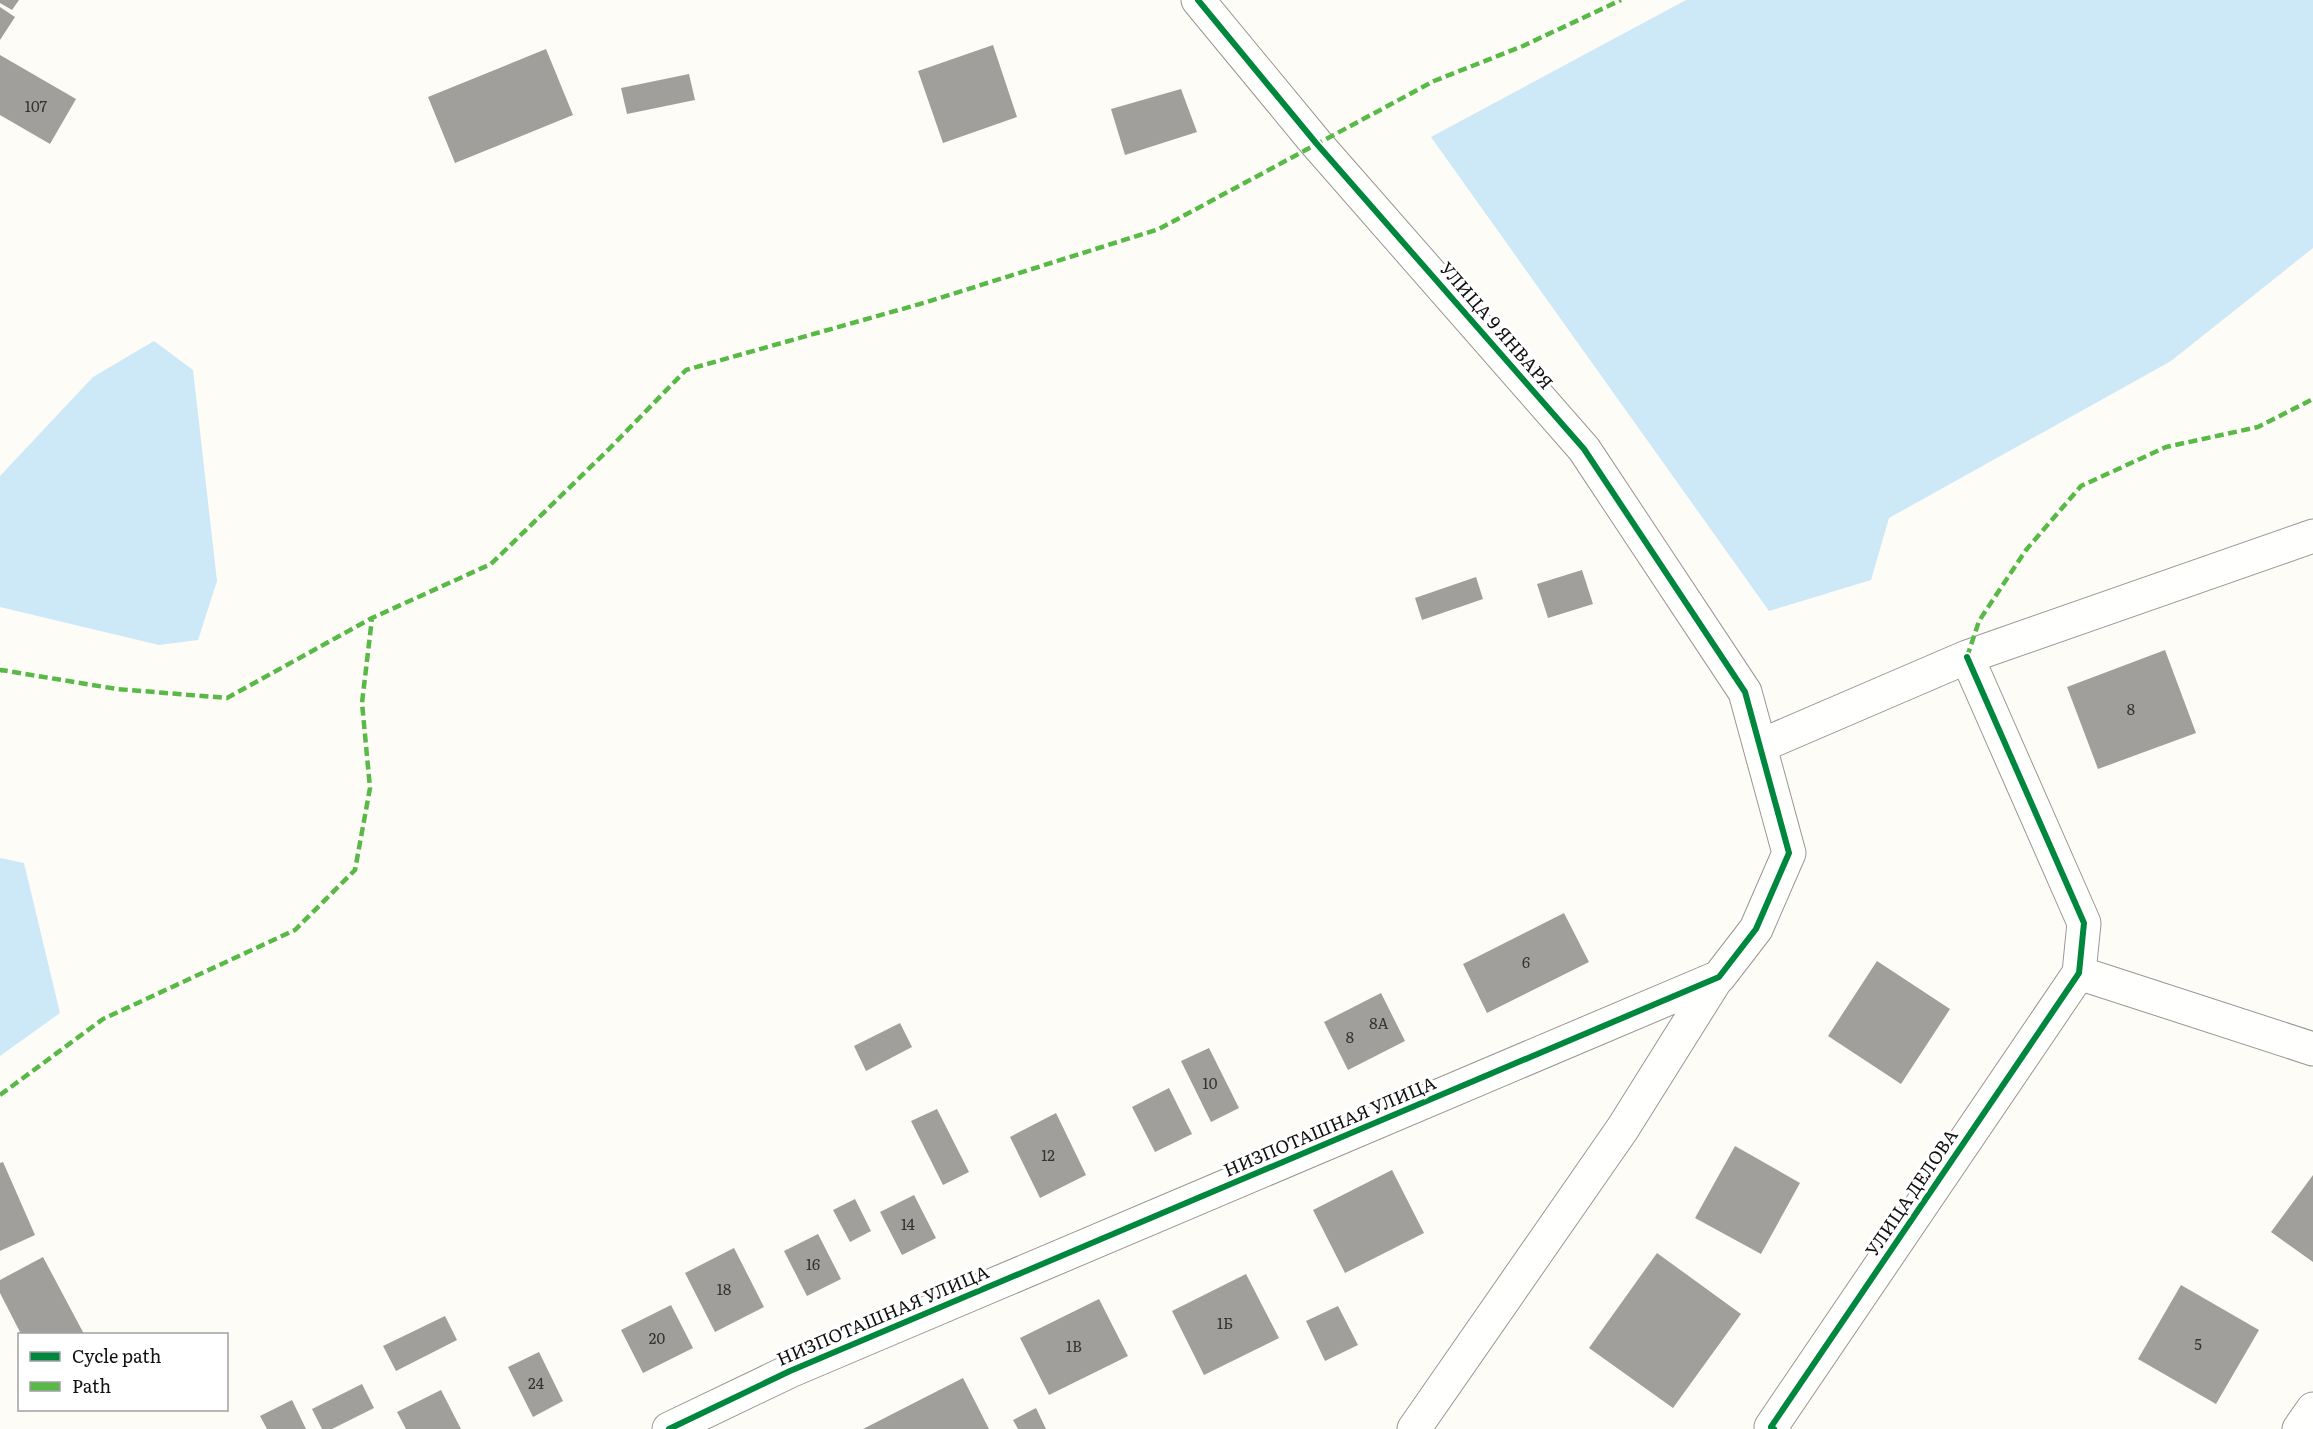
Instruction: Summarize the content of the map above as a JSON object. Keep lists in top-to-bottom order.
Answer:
{
  "streets": {
    "street": ["УЛИЦА 9 ЯНВАРЯ", "НИЗПОТАШНАЯ УЛИЦА", "УЛИЦА ДЕЛОВА"]
  },
  "crossings": [
    ["УЛИЦА 9 ЯНВАРЯ", "НИЗПОТАШНАЯ УЛИЦА"]
  ],
  "house_numbers": [
    "107",
    "8",
    "6",
    "8А",
    "8",
    "10",
    "12",
    "14",
    "16",
    "18",
    "1Б",
    "20",
    "5",
    "1В",
    "24"
  ],
  "legend": ["Cycle path", "Path"]
}
